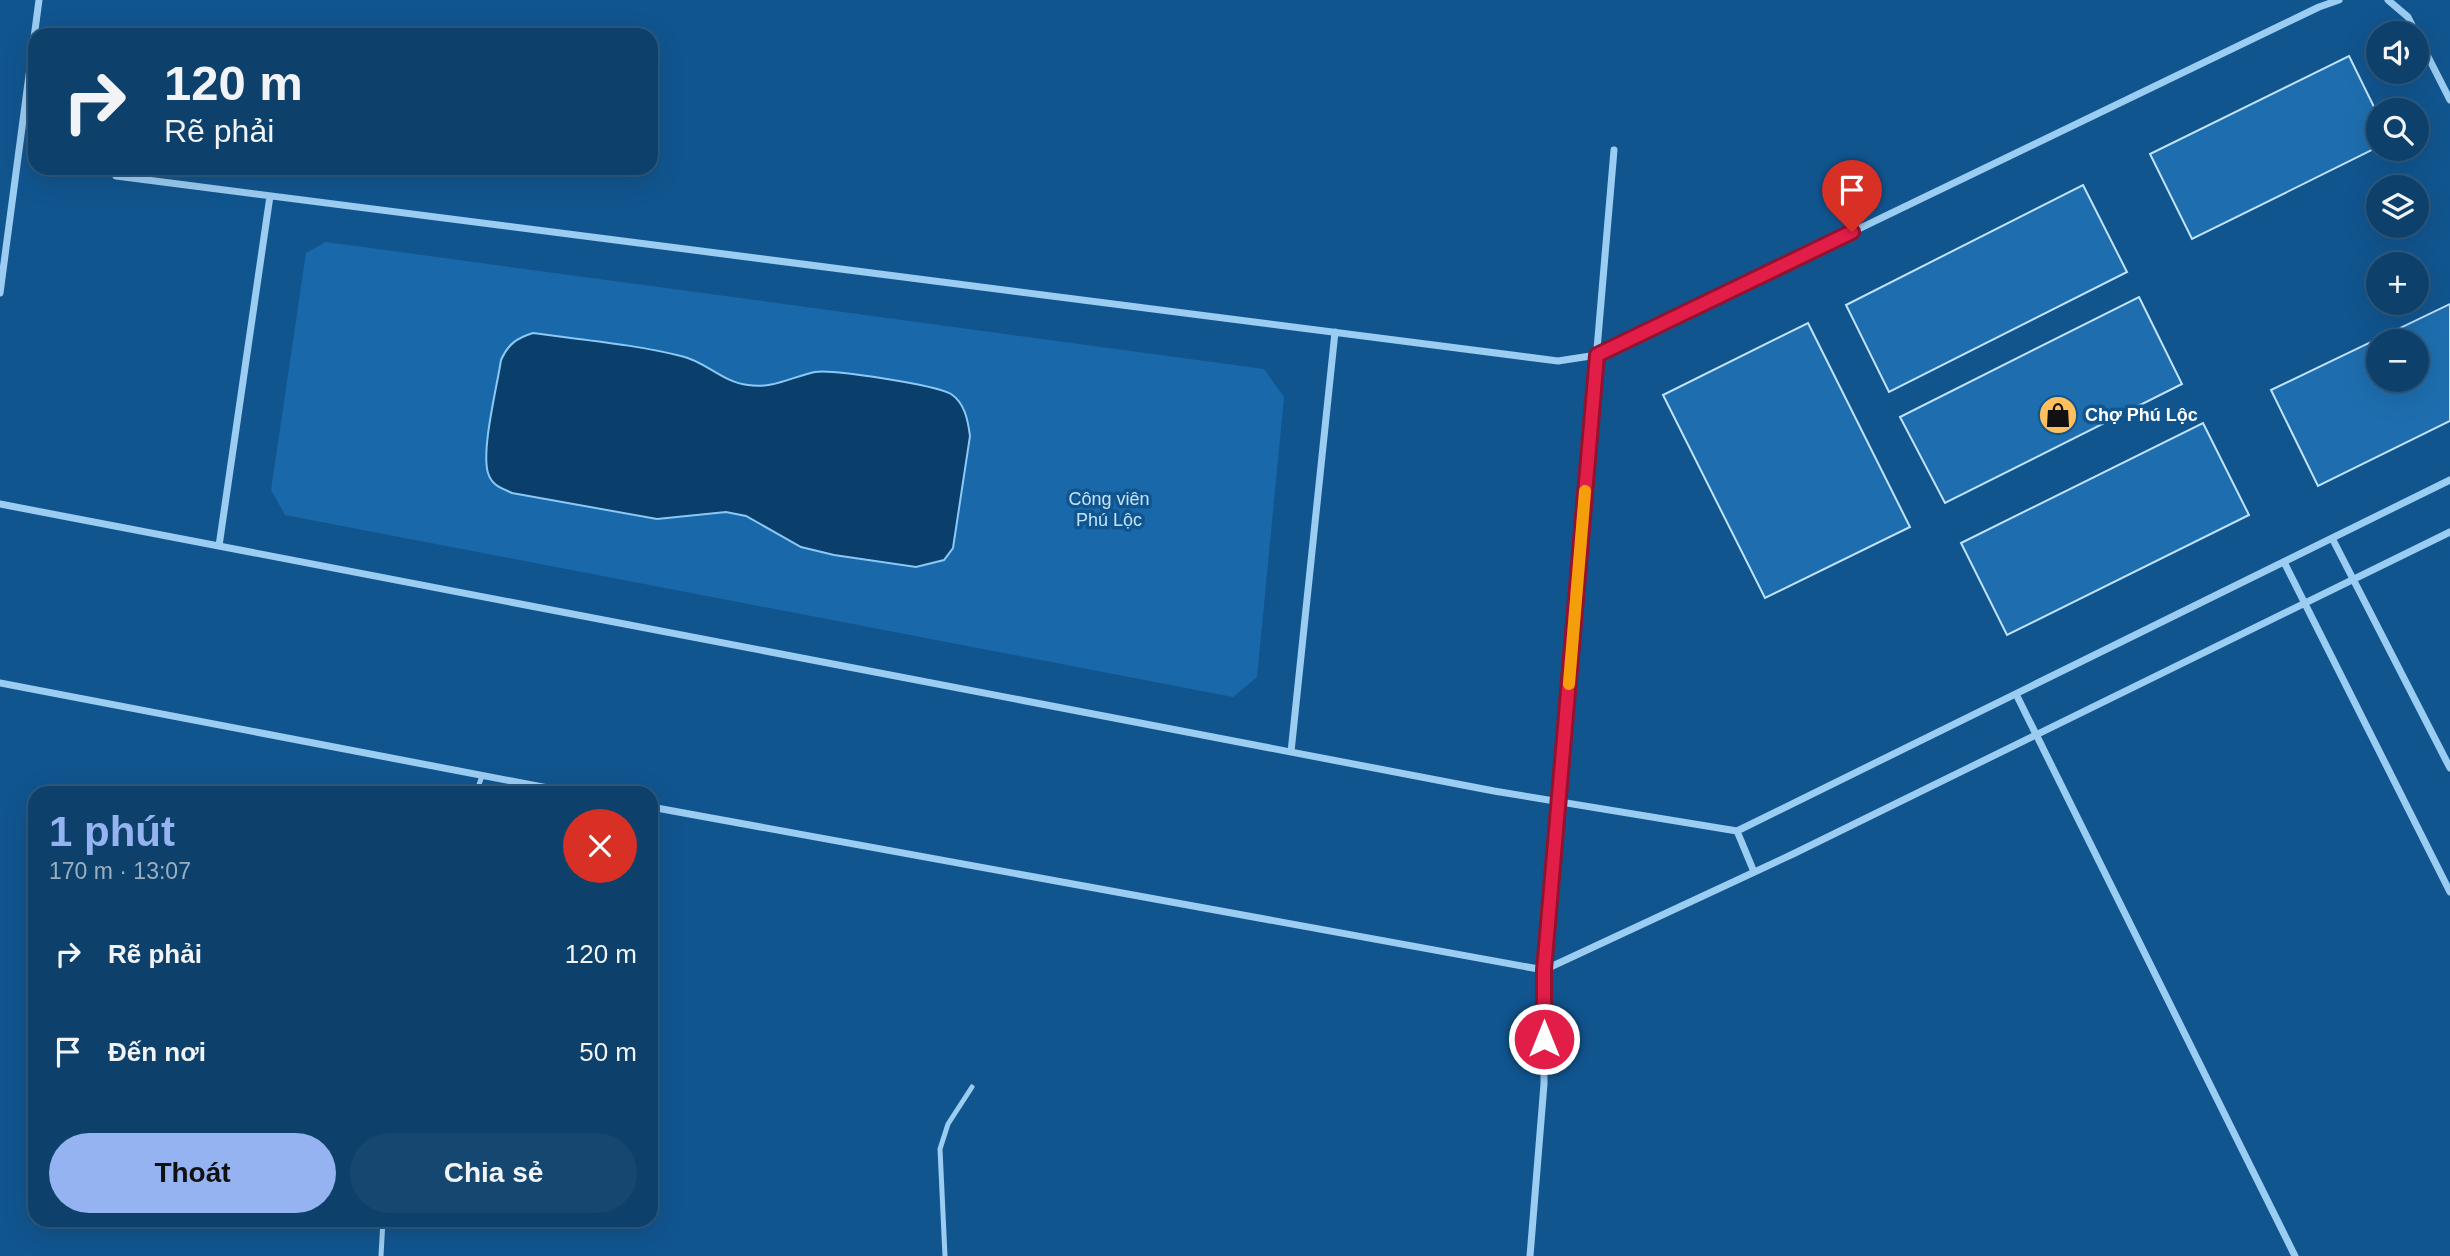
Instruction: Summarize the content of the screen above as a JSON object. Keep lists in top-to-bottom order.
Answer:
{
  "parks": ["Công viên Phú Lộc"],
  "places": {
    "shop": ["Chợ Phú Lộc"]
  },
  "page": {
    "map_buttons": ["+", "−"],
    "turn": ["120 m", "Rẽ phải"],
    "heading": ["1 phút", "170 m · 13:07"],
    "list": [
      {
        "name": "Rẽ phải",
        "value": "120 m"
      },
      {
        "name": "Đến nơi",
        "value": "50 m"
      }
    ],
    "buttons": ["Thoát", "Chia sẻ"]
  }
}
